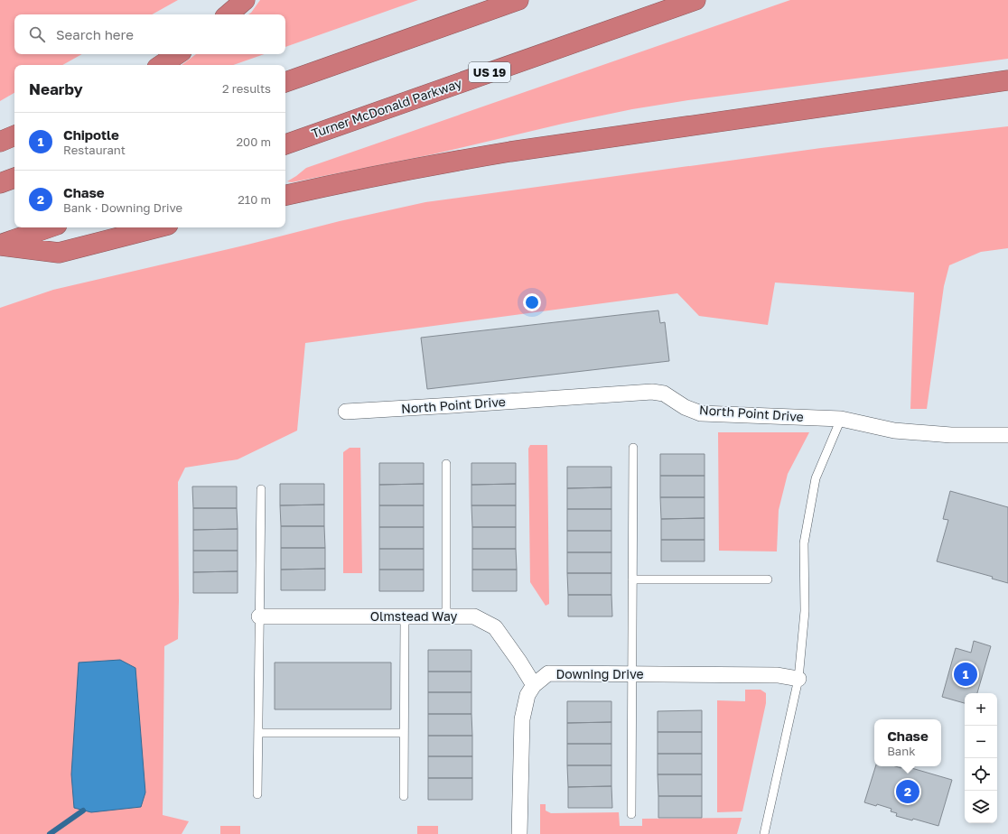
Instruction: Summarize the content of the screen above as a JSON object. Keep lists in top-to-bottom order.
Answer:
{
  "streets": {
    "highway": ["US 19", "Turner McDonald Parkway"],
    "street": ["North Point Drive", "Olmstead Way", "Downing Drive"]
  },
  "crossings": [
    ["Olmstead Way", "Downing Drive"]
  ],
  "page": {
    "search": "Search here",
    "heading": ["Nearby", "2 results"],
    "list": [
      {
        "mark": "1",
        "name": "Chipotle",
        "note": "Restaurant",
        "value": "200 m"
      },
      {
        "mark": "2",
        "name": "Chase",
        "note": "Bank · Downing Drive",
        "value": "210 m"
      }
    ],
    "pins": ["1", "2"],
    "map_buttons": ["+", "−"],
    "popup": ["Chase", "Bank"]
  }
}
